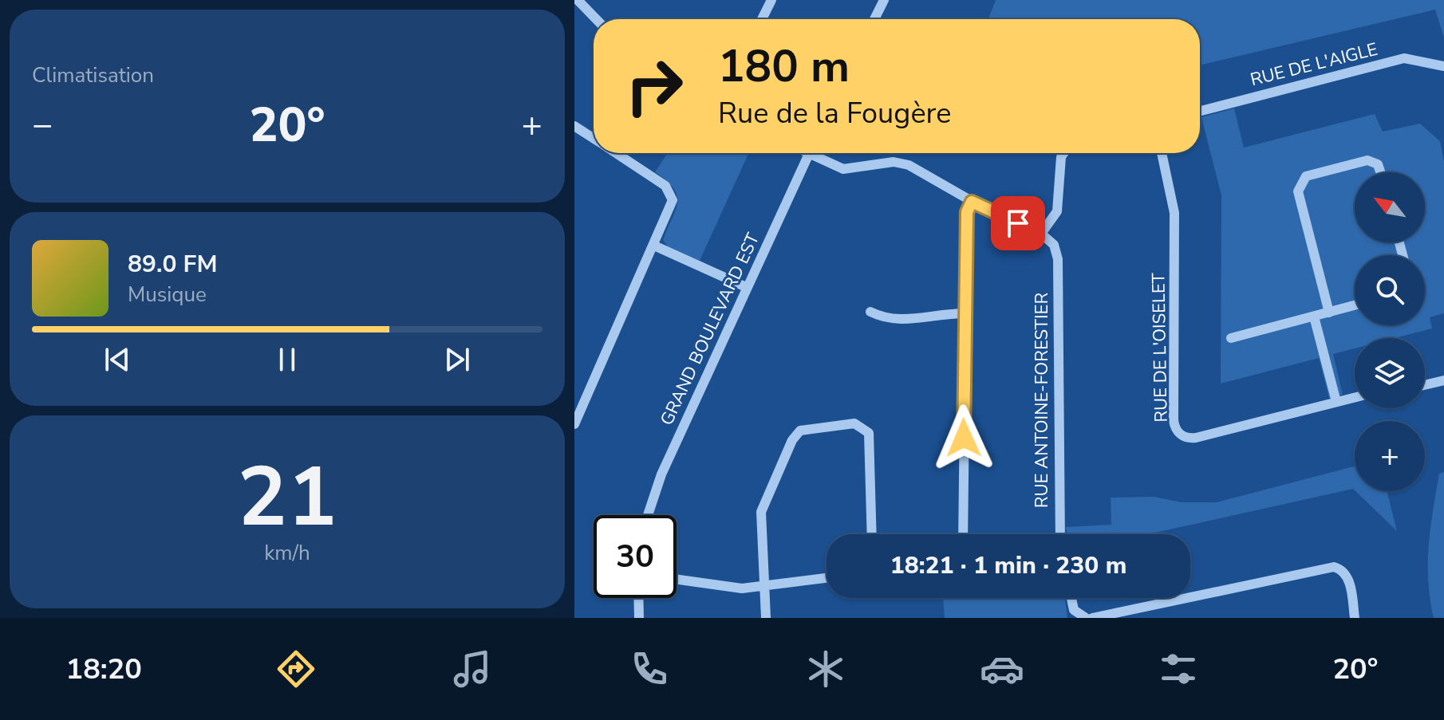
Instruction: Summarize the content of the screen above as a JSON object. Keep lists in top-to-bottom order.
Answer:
{
  "streets": {
    "street": [
      "RUE DE L'AIGLE",
      "GRAND BOULEVARD EST",
      "RUE DE L'OISELET",
      "RUE ANTOINE-FORESTIER"
    ]
  },
  "north": "top left",
  "page": {
    "tile": [
      "Climatisation",
      ["21", "km/h"]
    ],
    "turn": ["180 m", "Rue de la Fougère"],
    "heat": ["−", "20°", "+"],
    "map_buttons": "+",
    "song": ["89.0 FM", "Musique"],
    "limit": "30",
    "trip": "18:21 · 1 min · 230 m",
    "tabs": ["18:20", "20°"]
  }
}
